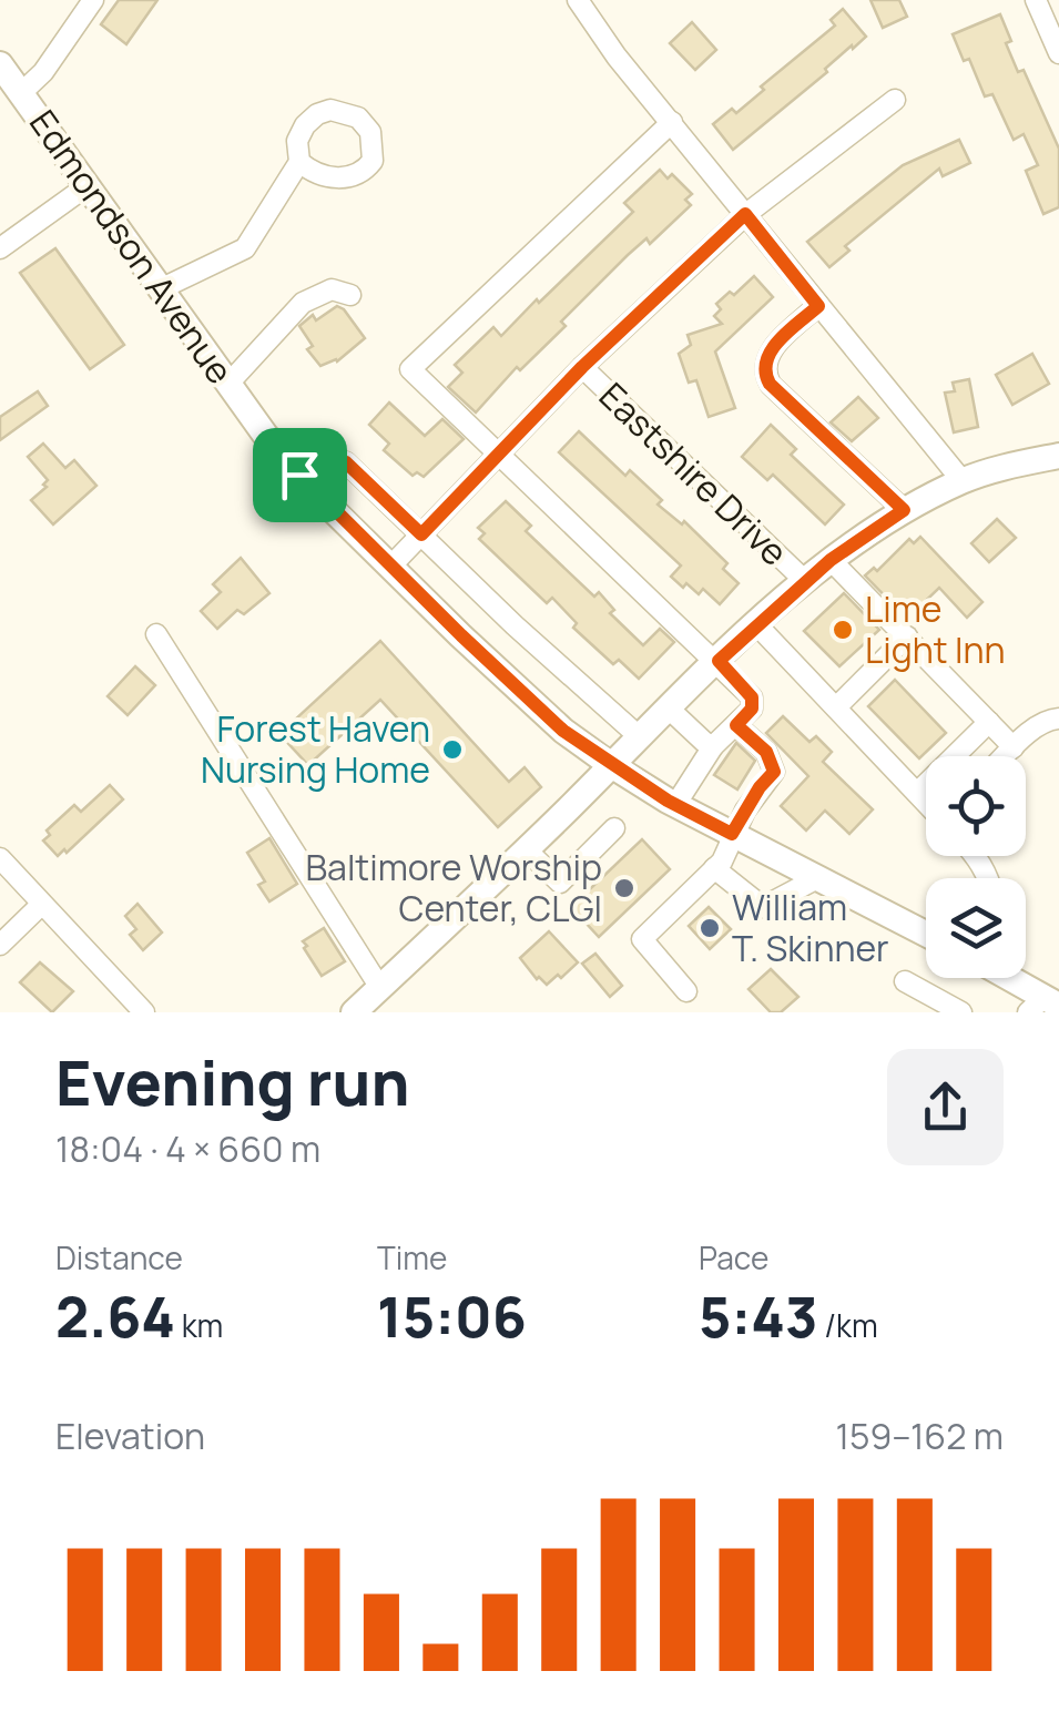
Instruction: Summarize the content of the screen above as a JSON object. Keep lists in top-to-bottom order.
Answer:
{
  "streets": {
    "main road": ["Edmondson Avenue"],
    "street": ["Eastshire Drive"]
  },
  "places": [
    "Lime Light Inn",
    "Forest Haven Nursing Home",
    "Baltimore Worship Center, CLGI",
    "William T. Skinner"
  ],
  "page": {
    "heading": ["Evening run", "18:04 · 4 × 660 m"],
    "stats": [
      ["Distance", "2.64 km"],
      ["Time", "15:06"],
      ["Pace", "5:43 /km"]
    ],
    "chart": ["Elevation", "159–162 m"]
  }
}
